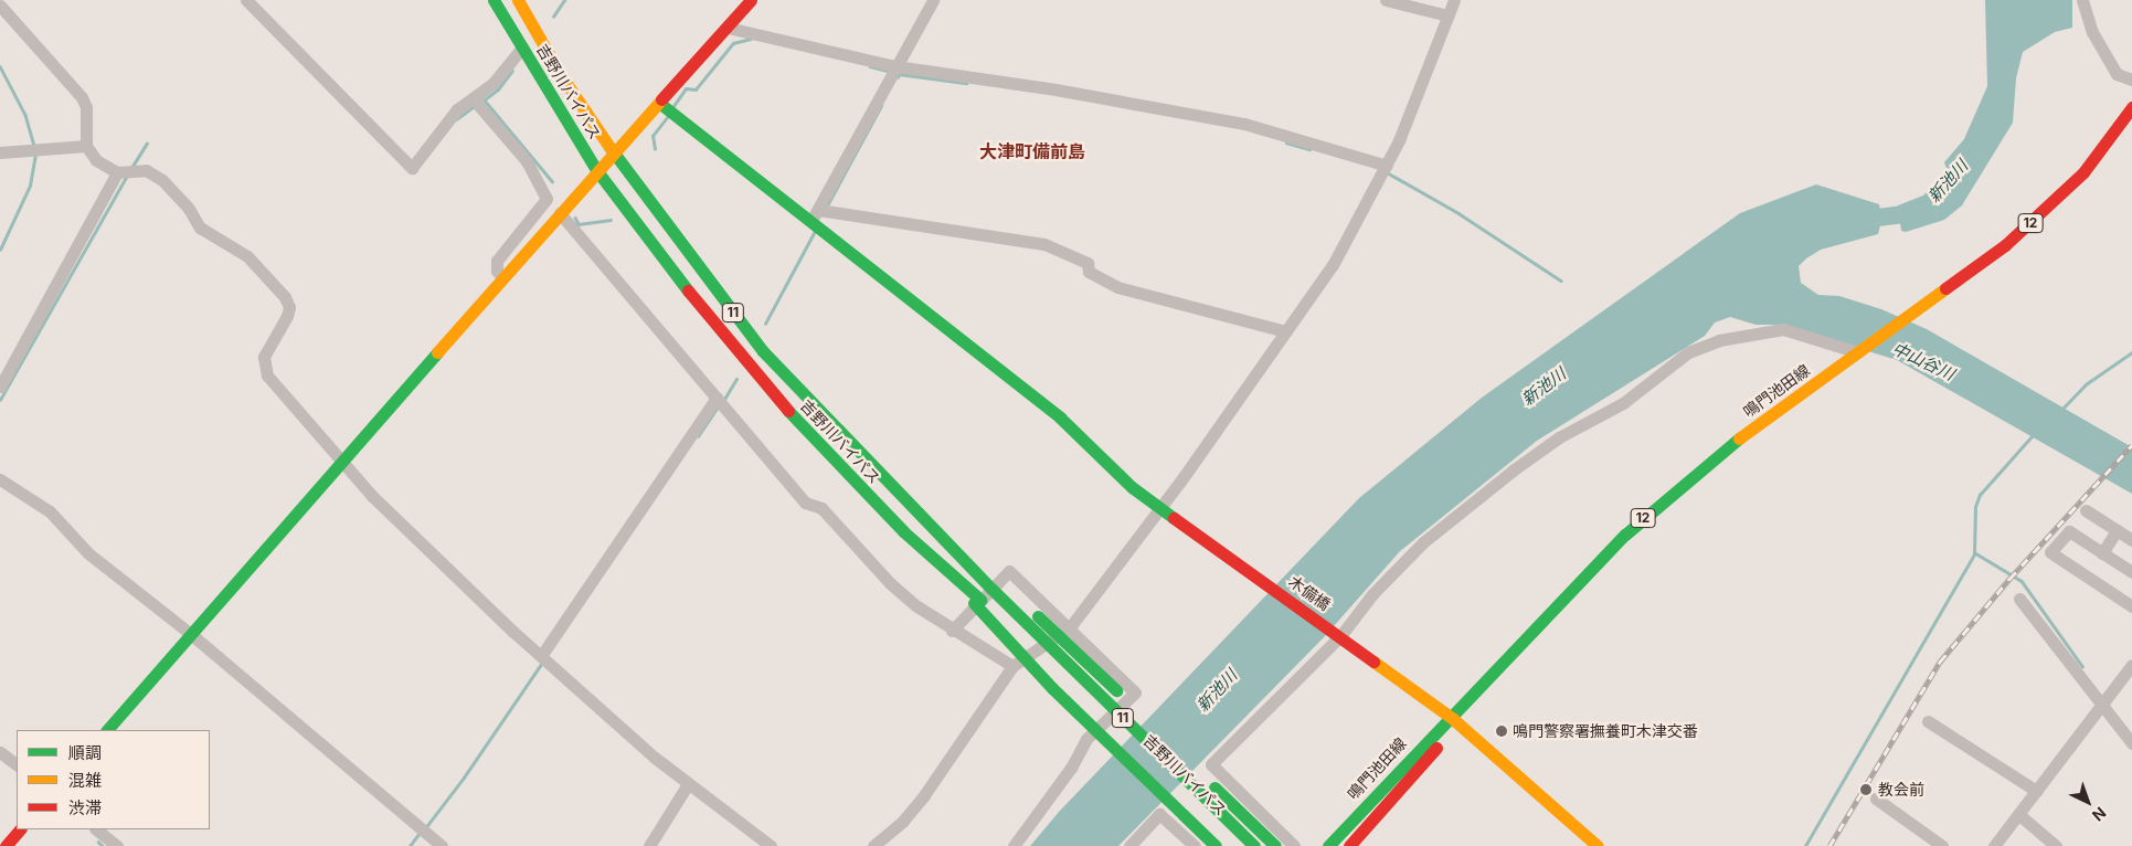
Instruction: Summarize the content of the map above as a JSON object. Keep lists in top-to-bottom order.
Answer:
{
  "streets": {
    "main road": [
      "吉野川バイパス",
      "12",
      "11",
      "鳴門池田線",
      "木備橋"
    ]
  },
  "crossings": [
    ["吉野川バイパス", "11"],
    ["鳴門池田線", "木備橋"]
  ],
  "districts": ["大津町備前島"],
  "water": ["新池川", "中山谷川"],
  "places": ["鳴門警察署撫養町木津交番", "教会前"],
  "legend": ["順調", "混雑", "渋滞"],
  "north": "bottom right"
}
